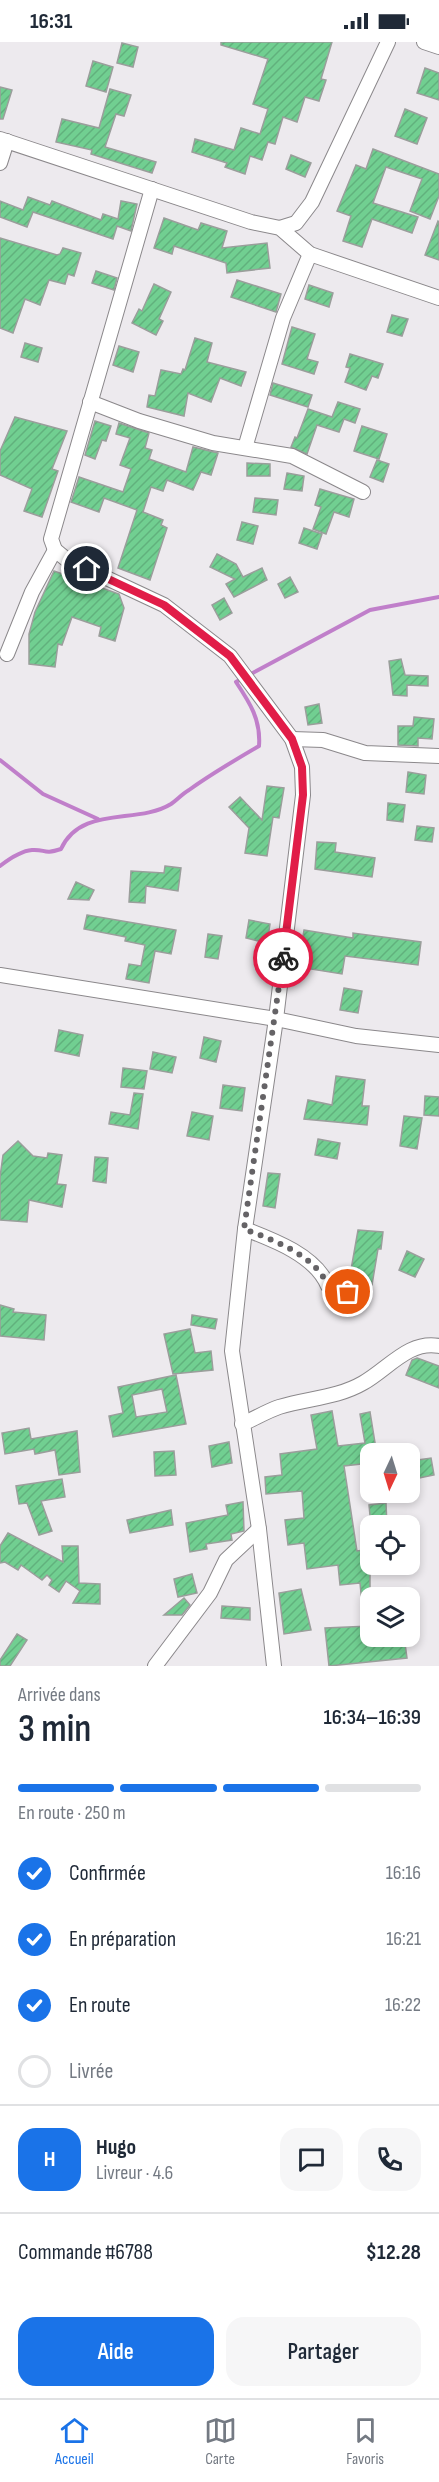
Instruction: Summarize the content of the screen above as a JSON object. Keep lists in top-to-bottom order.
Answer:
{
  "north": "bottom",
  "page": {
    "status": "16:31",
    "heading": ["3 min", "Arrivée dans", "16:34–16:39"],
    "panel": [
      "Hugo",
      "Livreur · 4.6",
      "Commande #6788",
      "$12.28"
    ],
    "bar": "En route · 250 m",
    "list": [
      ["Confirmée", "16:16"],
      ["En préparation", "16:21"],
      ["En route", "16:22"],
      "Livrée"
    ],
    "round": "H",
    "buttons": ["Aide", "Partager"],
    "tabs": ["Accueil", "Carte", "Favoris"]
  }
}
